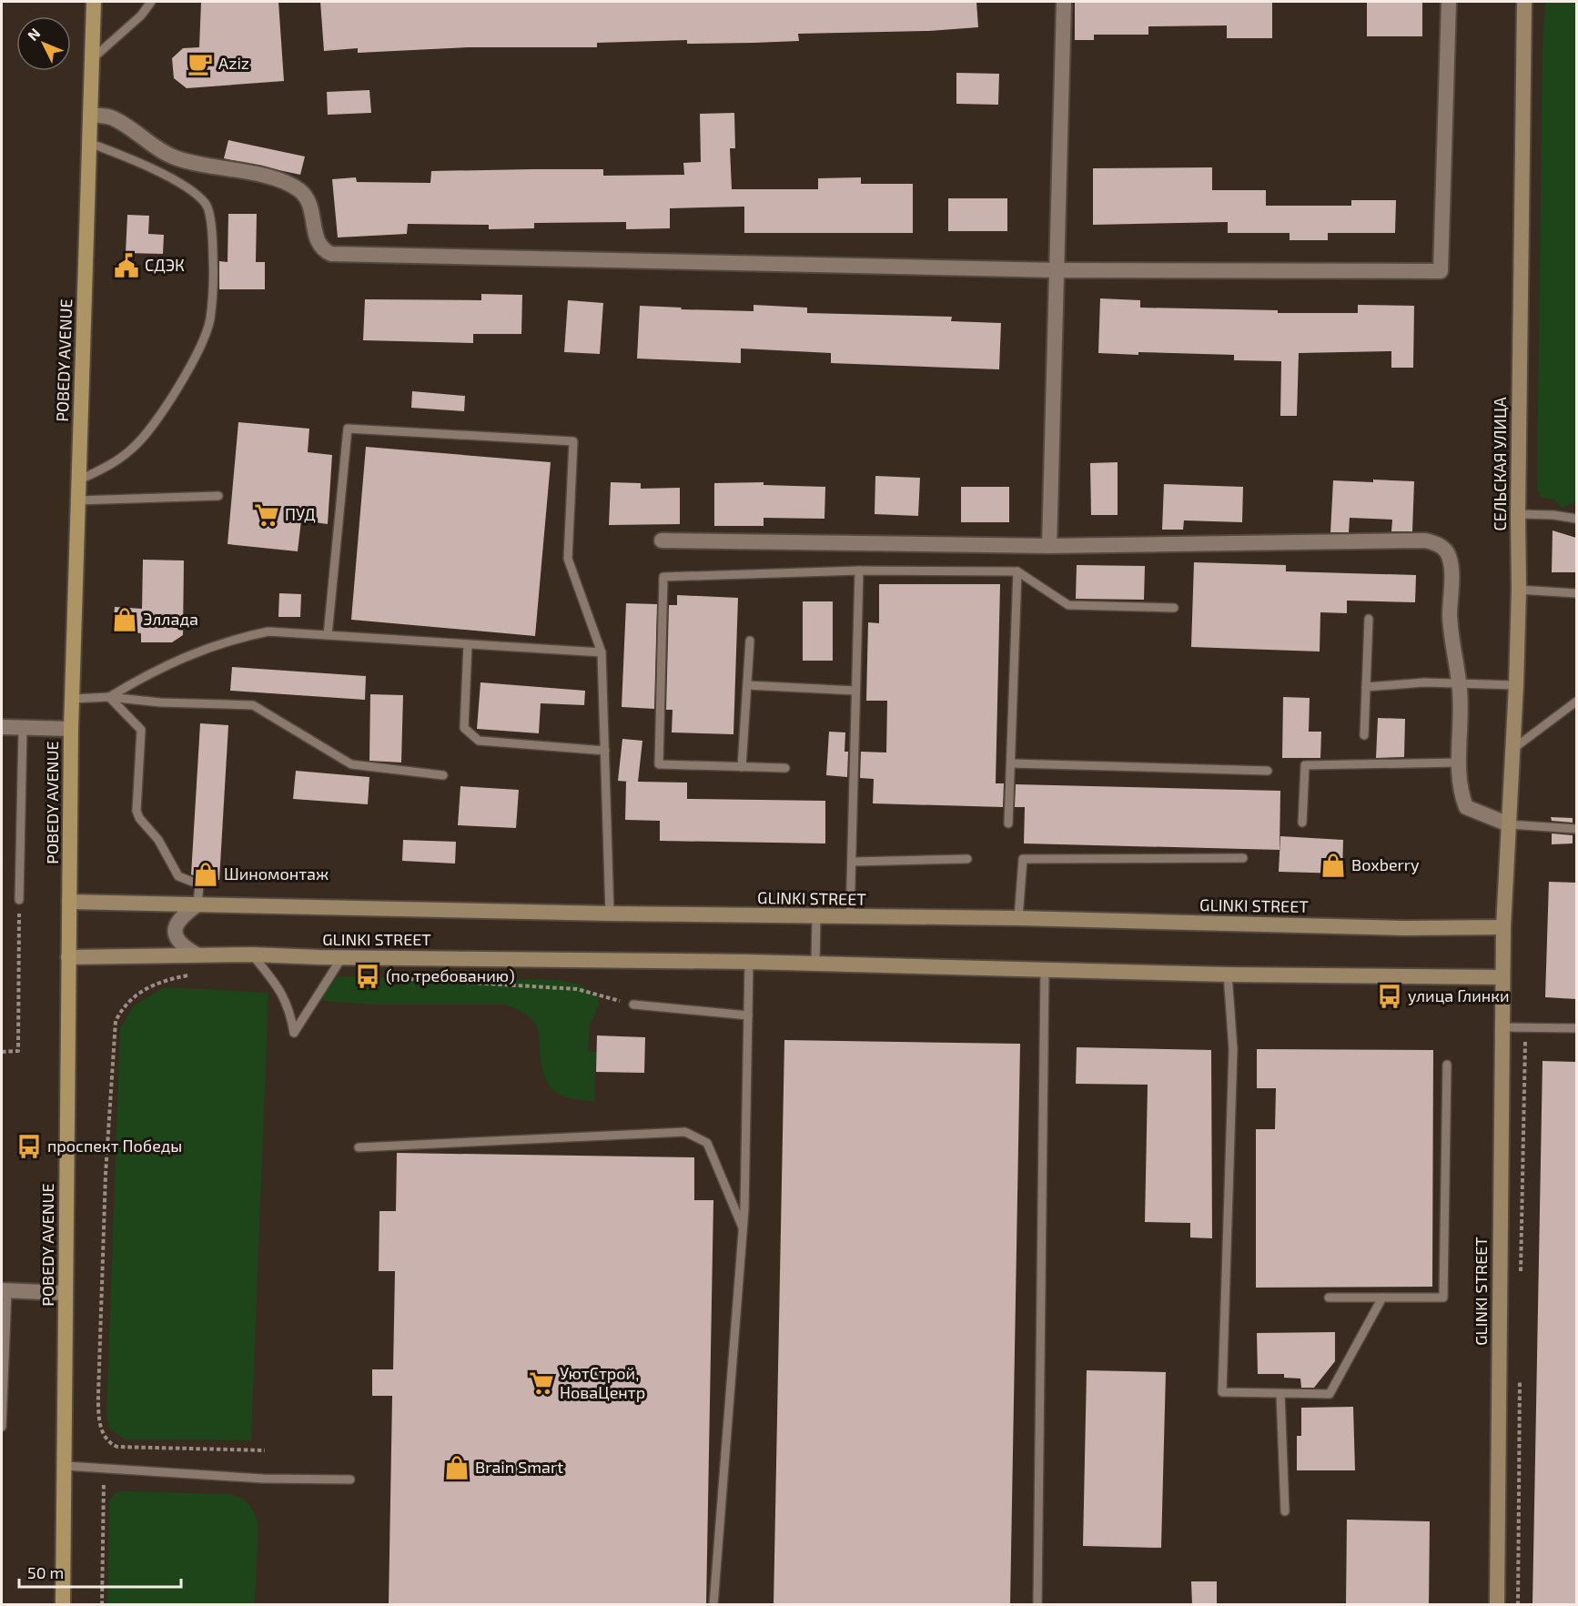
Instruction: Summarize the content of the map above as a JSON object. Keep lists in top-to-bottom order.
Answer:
{
  "streets": {
    "main road": ["POBEDY AVENUE", "СЕЛЬСКАЯ УЛИЦА", "GLINKI STREET"]
  },
  "crossings": [
    ["POBEDY AVENUE", "GLINKI STREET"],
    ["СЕЛЬСКАЯ УЛИЦА", "GLINKI STREET"]
  ],
  "places": {
    "cafe": ["Aziz"],
    "public building": ["СДЭК"],
    "supermarket": ["ПУД", "УютСтрой, НоваЦентр"],
    "shop": [
      "Эллада",
      "Boxberry",
      "Шиномонтаж",
      "Brain Smart"
    ],
    "bus stop": ["(по требованию)", "улица Глинки", "проспект Победы"]
  },
  "scale_bar": "50 m",
  "north": "top left"
}
